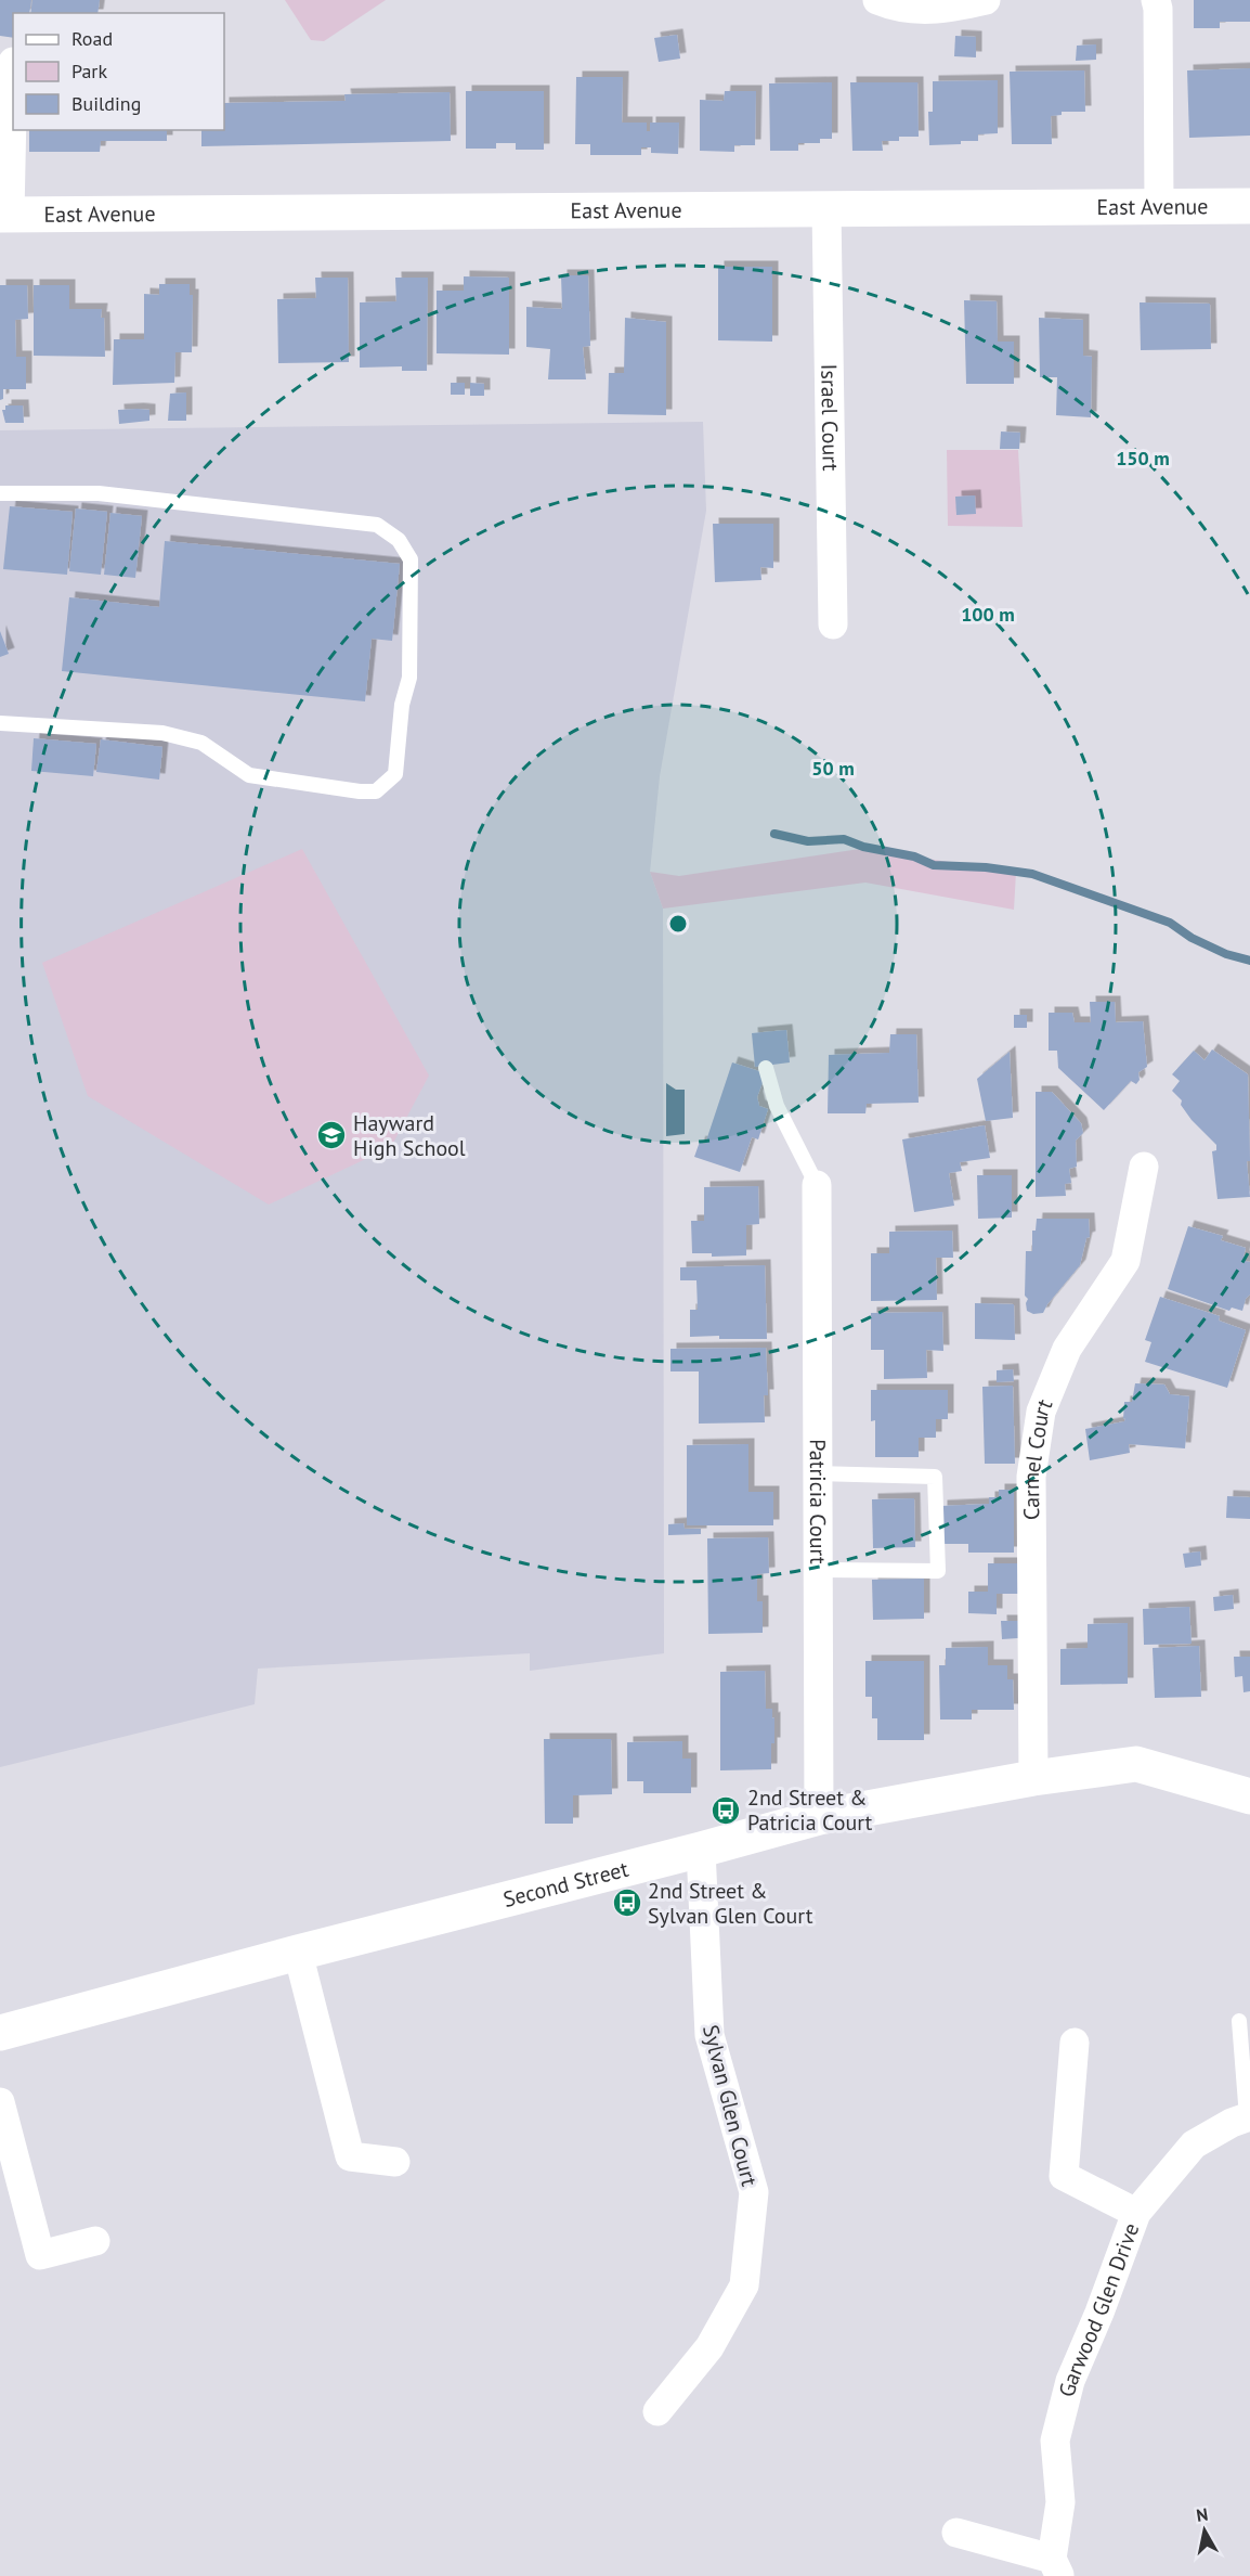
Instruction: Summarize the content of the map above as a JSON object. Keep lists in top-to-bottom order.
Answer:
{
  "streets": {
    "street": [
      "East Avenue",
      "Israel Court",
      "Carmel Court",
      "Patricia Court",
      "Second Street",
      "Sylvan Glen Court",
      "Garwood Glen Drive"
    ]
  },
  "crossings": [
    ["East Avenue", "Israel Court"],
    ["Carmel Court", "Second Street"],
    ["Patricia Court", "Second Street"],
    ["Second Street", "Sylvan Glen Court"]
  ],
  "places": {
    "school or university": ["Hayward High School"],
    "bus stop": ["2nd Street & Patricia Court", "2nd Street & Sylvan Glen Court"]
  },
  "legend": ["Road", "Park", "Building"],
  "north": "top",
  "rings": ["150 m", "100 m", "50 m"]
}
